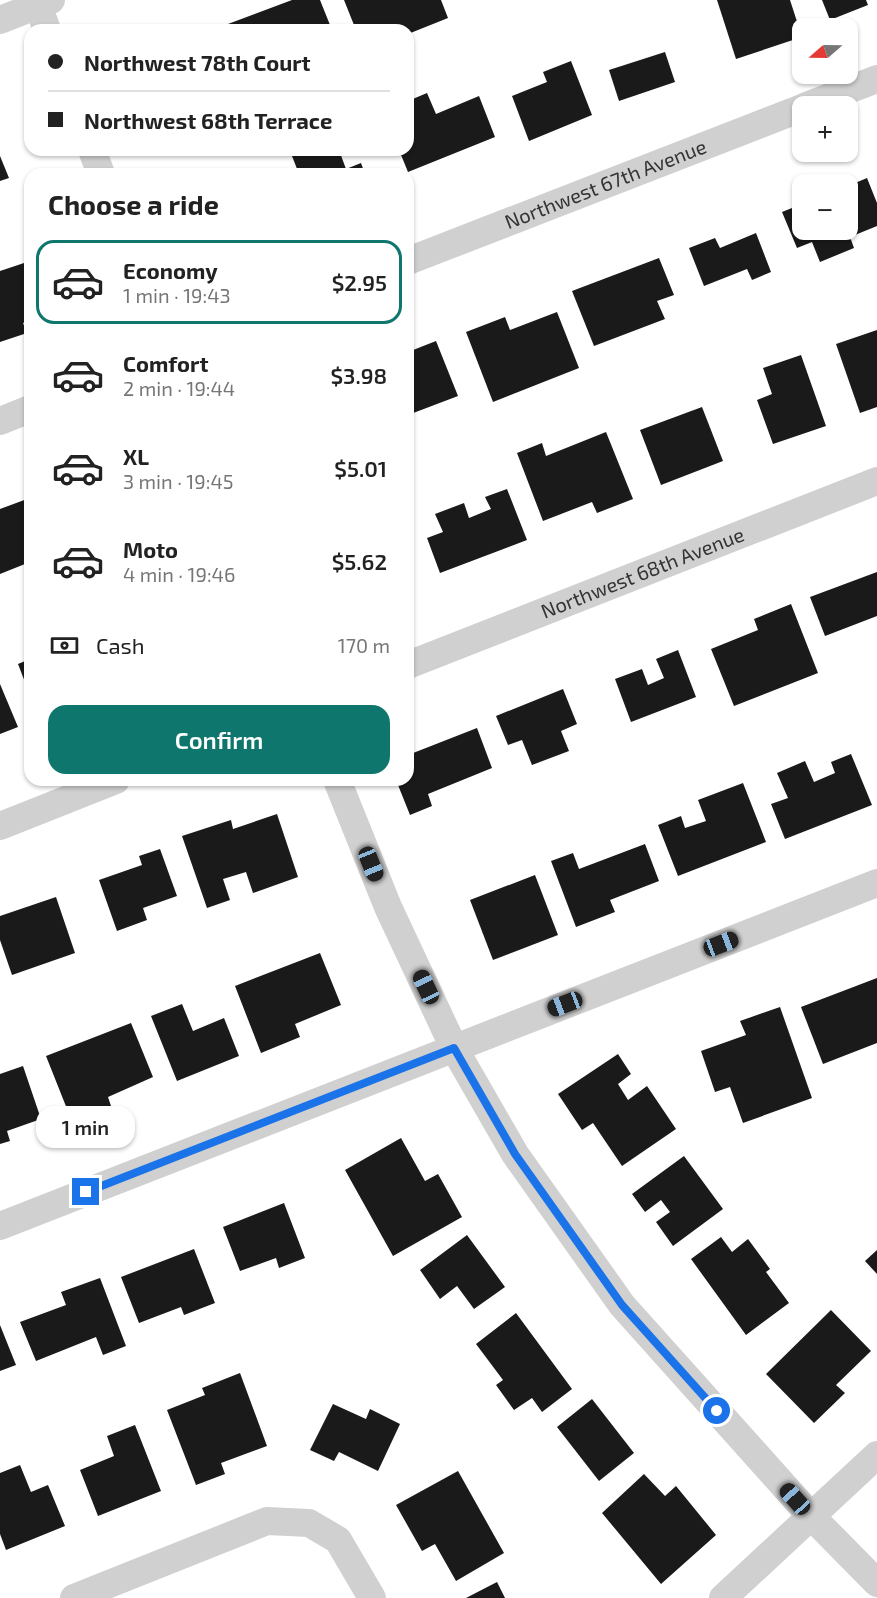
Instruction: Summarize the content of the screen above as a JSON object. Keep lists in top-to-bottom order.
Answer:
{
  "streets": {
    "street": ["Northwest 67th Avenue", "Northwest 68th Avenue"]
  },
  "north": "left",
  "page": {
    "map_buttons": ["+", "−"],
    "banner": ["Northwest 78th Court", "Northwest 68th Terrace"],
    "heading": "Choose a ride",
    "list": [
      {
        "name": "Economy",
        "note": "1 min · 19:43",
        "value": "$2.95"
      },
      {
        "name": "Comfort",
        "note": "2 min · 19:44",
        "value": "$3.98"
      },
      {
        "name": "XL",
        "note": "3 min · 19:45",
        "value": "$5.01"
      },
      {
        "name": "Moto",
        "note": "4 min · 19:46",
        "value": "$5.62"
      }
    ],
    "pay": ["Cash", "170 m"],
    "buttons": "Confirm",
    "bubble": "1 min"
  }
}
